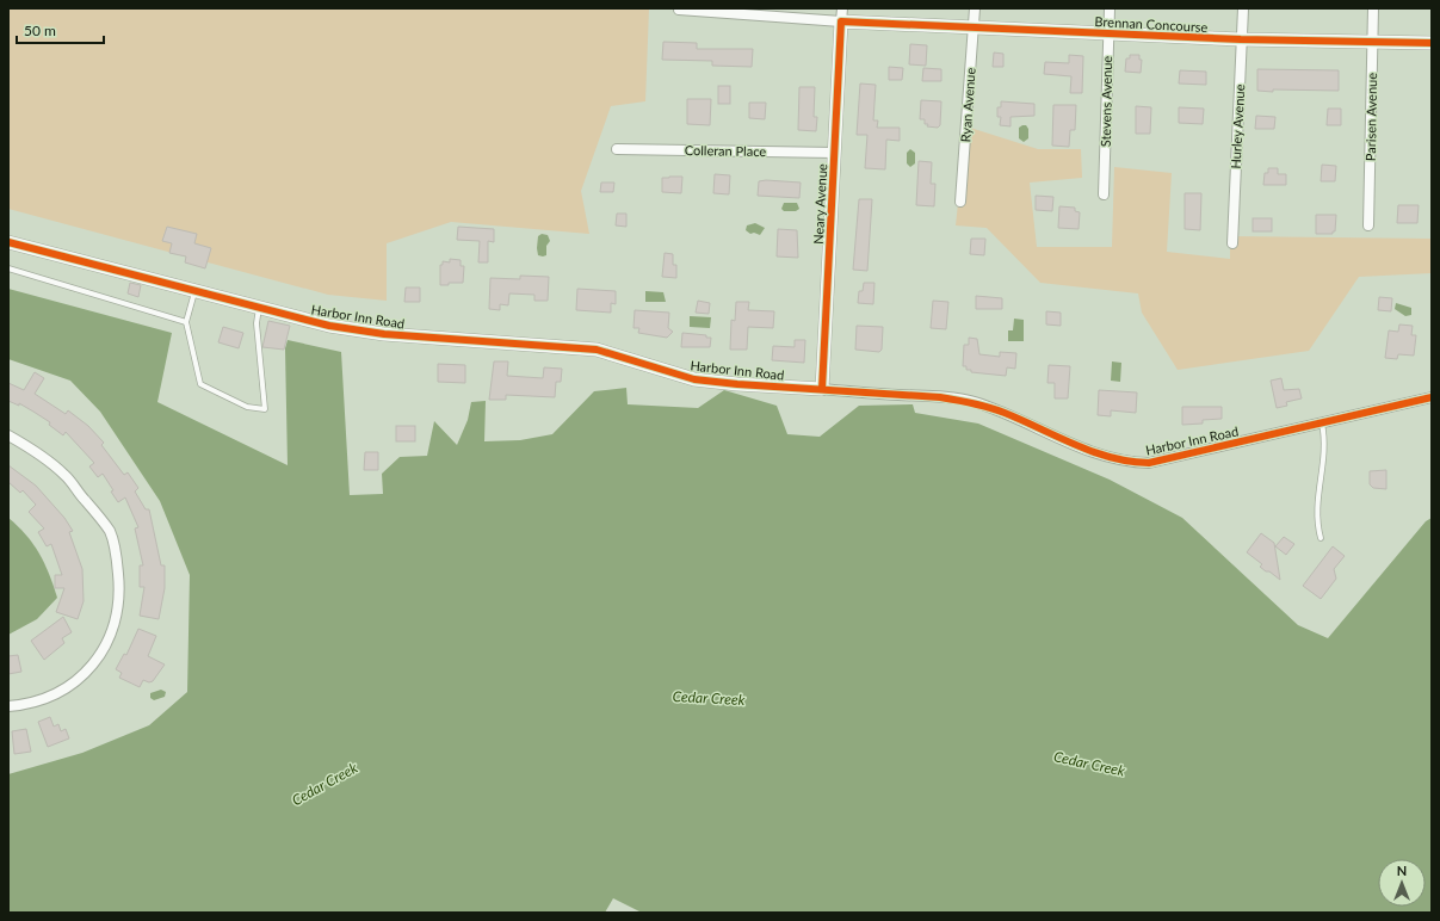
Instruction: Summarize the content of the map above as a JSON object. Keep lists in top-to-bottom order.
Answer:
{
  "streets": {
    "main road": ["Brennan Concourse", "Neary Avenue", "Harbor Inn Road"],
    "street": [
      "Stevens Avenue",
      "Ryan Avenue",
      "Parisen Avenue",
      "Hurley Avenue",
      "Colleran Place"
    ]
  },
  "crossings": [
    ["Brennan Concourse", "Stevens Avenue"],
    ["Brennan Concourse", "Ryan Avenue"],
    ["Brennan Concourse", "Parisen Avenue"],
    ["Brennan Concourse", "Hurley Avenue"],
    ["Brennan Concourse", "Neary Avenue"],
    ["Colleran Place", "Neary Avenue"],
    ["Neary Avenue", "Harbor Inn Road"]
  ],
  "water": ["Cedar Creek"],
  "scale_bar": "50 m",
  "north": "top"
}
